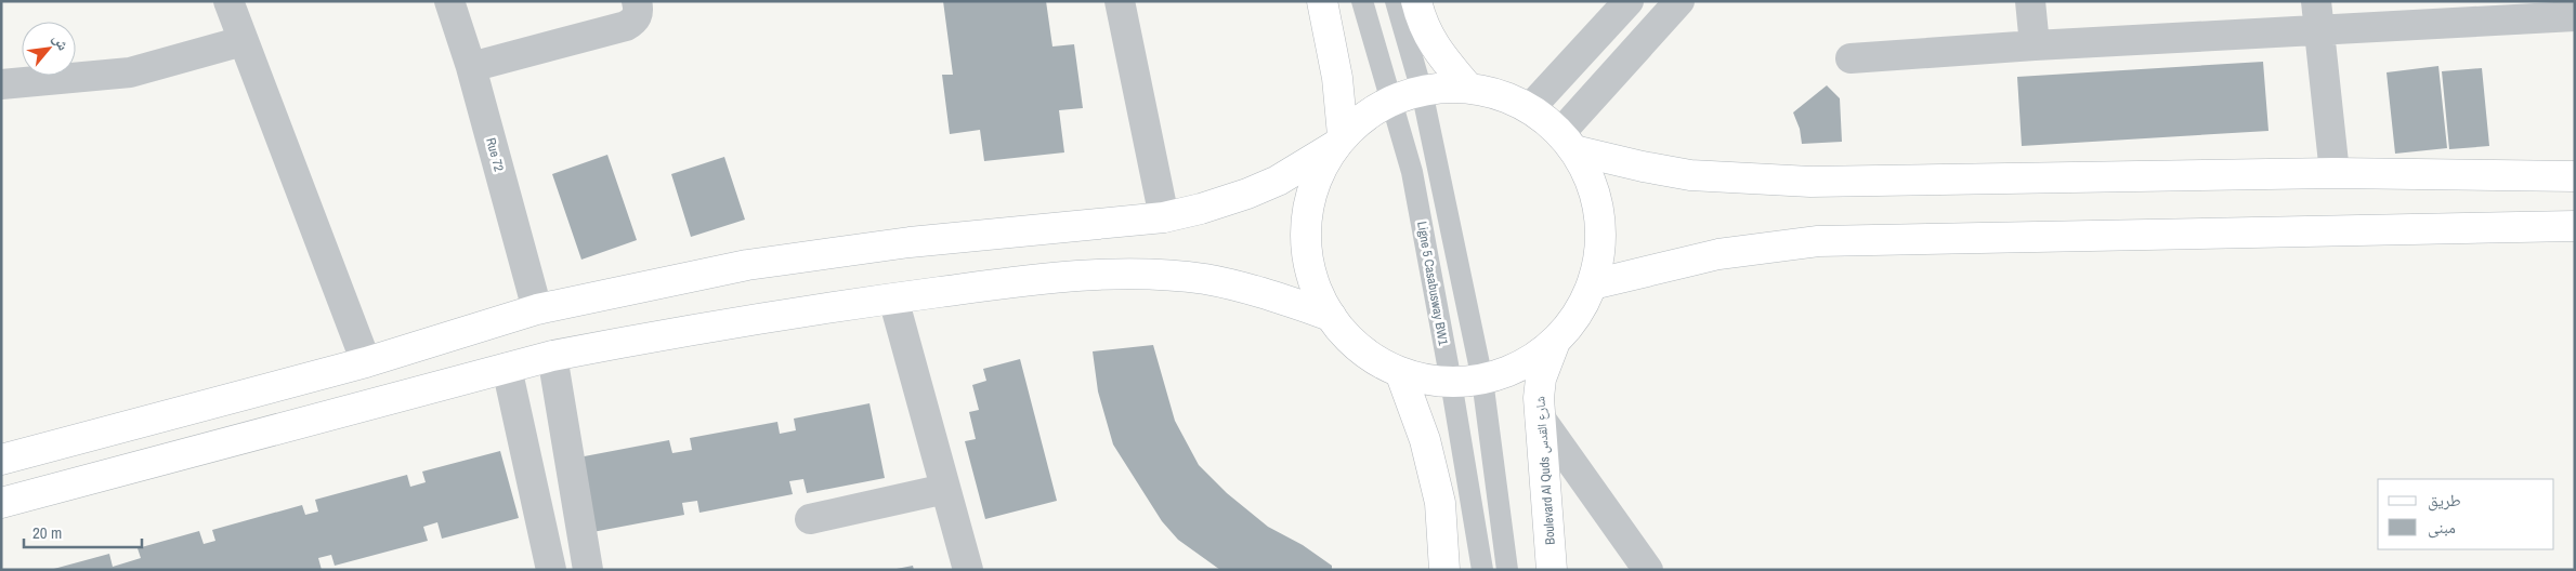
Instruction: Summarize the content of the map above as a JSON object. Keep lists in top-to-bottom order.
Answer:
{
  "streets": {
    "main road": ["Boulevard Al Quds شارع القدس"],
    "street": ["Rue 72"],
    "lane": ["Ligne 5 Casabusway BW1"]
  },
  "legend": ["طريق", "مبنى"],
  "scale_bar": "20 m",
  "north": "top right"
}
